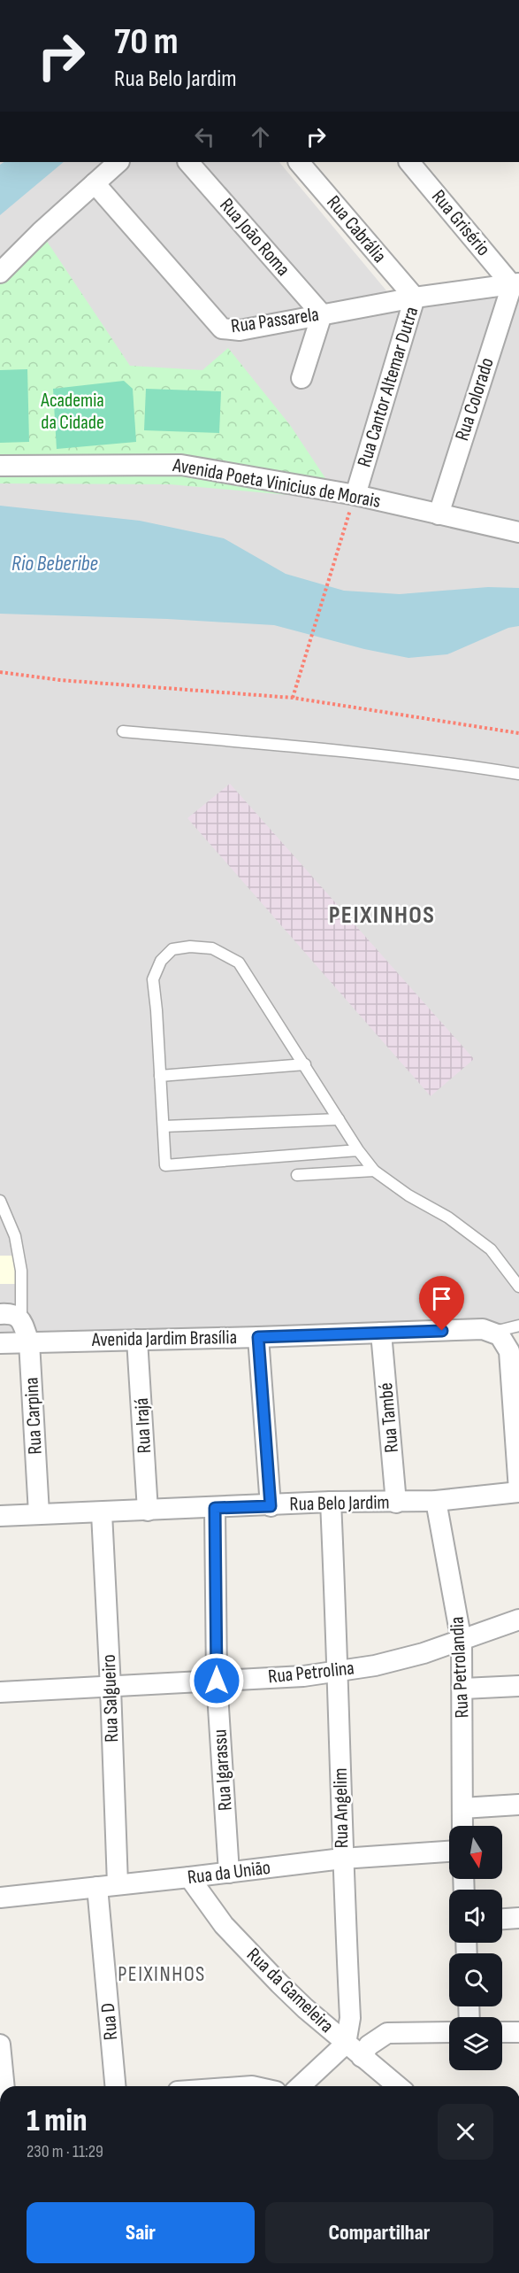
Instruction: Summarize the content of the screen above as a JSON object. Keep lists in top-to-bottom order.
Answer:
{
  "streets": {
    "street": [
      "Rua Grisério",
      "Rua Cabrália",
      "Rua João Roma",
      "Rua Passarela",
      "Rua Cantor Altemar Dutra",
      "Rua Colorado",
      "Avenida Poeta Vinicius de Morais",
      "Avenida Jardim Brasília",
      "Rua Carpina",
      "Rua També",
      "Rua Irajá",
      "Rua Belo Jardim",
      "Rua Petrolandia",
      "Rua Petrolina",
      "Rua Salgueiro",
      "Rua Igarassu",
      "Rua Angelim",
      "Rua da União",
      "Rua da Gameleira",
      "Rua D"
    ]
  },
  "crossings": [
    ["Rua Grisério", "Rua Passarela"],
    ["Rua Grisério", "Rua Colorado"],
    ["Rua Cabrália", "Rua Passarela"],
    ["Rua Cabrália", "Rua Cantor Altemar Dutra"],
    ["Rua João Roma", "Rua Passarela"],
    ["Rua Passarela", "Rua Cantor Altemar Dutra"],
    ["Rua Passarela", "Rua Colorado"],
    ["Rua Cantor Altemar Dutra", "Avenida Poeta Vinicius de Morais"],
    ["Rua Colorado", "Avenida Poeta Vinicius de Morais"],
    ["Avenida Jardim Brasília", "Rua Carpina"],
    ["Avenida Jardim Brasília", "Rua També"],
    ["Avenida Jardim Brasília", "Rua Irajá"],
    ["Rua Carpina", "Rua Belo Jardim"],
    ["Rua També", "Rua Belo Jardim"],
    ["Rua Irajá", "Rua Belo Jardim"],
    ["Rua Belo Jardim", "Rua Petrolandia"],
    ["Rua Belo Jardim", "Rua Salgueiro"],
    ["Rua Belo Jardim", "Rua Igarassu"],
    ["Rua Belo Jardim", "Rua Angelim"],
    ["Rua Petrolandia", "Rua Petrolina"],
    ["Rua Petrolina", "Rua Salgueiro"],
    ["Rua Petrolina", "Rua Igarassu"],
    ["Rua Petrolina", "Rua Angelim"],
    ["Rua Salgueiro", "Rua da União"],
    ["Rua Igarassu", "Rua da União"],
    ["Rua Angelim", "Rua da União"],
    ["Rua Angelim", "Rua da Gameleira"],
    ["Rua da União", "Rua da Gameleira"],
    ["Rua da União", "Rua D"]
  ],
  "districts": ["PEIXINHOS", "PEIXINHOS"],
  "water": ["Rio Beberibe"],
  "parks": ["Academia da Cidade"],
  "north": "bottom",
  "page": {
    "turn": ["70 m", "Rua Belo Jardim"],
    "heading": ["1 min", "230 m · 11:29"],
    "buttons": ["Sair", "Compartilhar"]
  }
}
